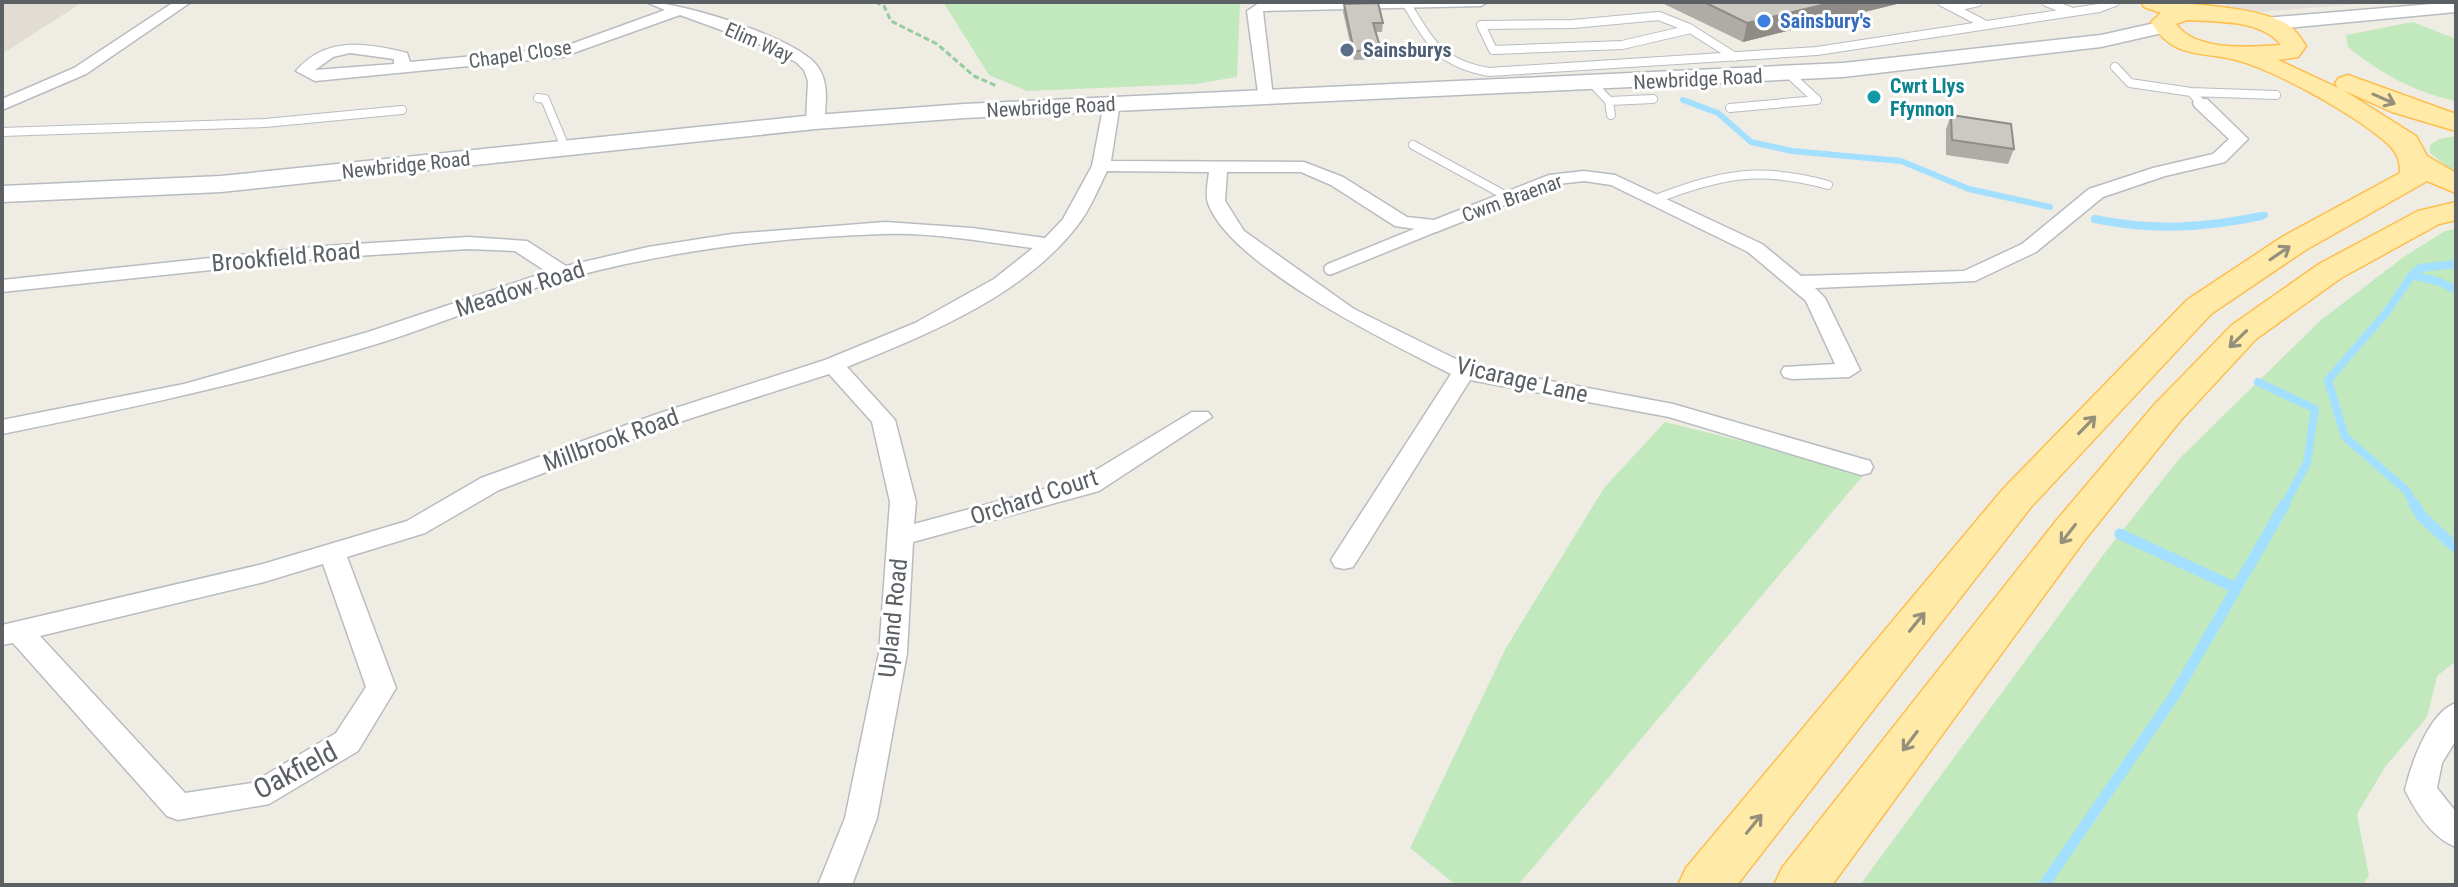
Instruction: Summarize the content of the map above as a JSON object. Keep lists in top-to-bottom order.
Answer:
{
  "streets": {
    "main road": ["Newbridge Road"],
    "street": [
      "Elim Way",
      "Chapel Close",
      "Cwm Braenar",
      "Brookfield Road",
      "Meadow Road",
      "Vicarage Lane",
      "Millbrook Road",
      "Orchard Court",
      "Upland Road",
      "Oakfield"
    ]
  },
  "crossings": [
    ["Elim Way", "Chapel Close"],
    ["Elim Way", "Newbridge Road"],
    ["Newbridge Road", "Millbrook Road"],
    ["Cwm Braenar", "Vicarage Lane"],
    ["Cwm Braenar", "Millbrook Road"],
    ["Brookfield Road", "Meadow Road"],
    ["Meadow Road", "Millbrook Road"],
    ["Millbrook Road", "Upland Road"],
    ["Millbrook Road", "Oakfield"],
    ["Orchard Court", "Upland Road"]
  ],
  "places": ["Sainsbury's", "Sainsburys", "Cwrt Llys Ffynnon"]
}
